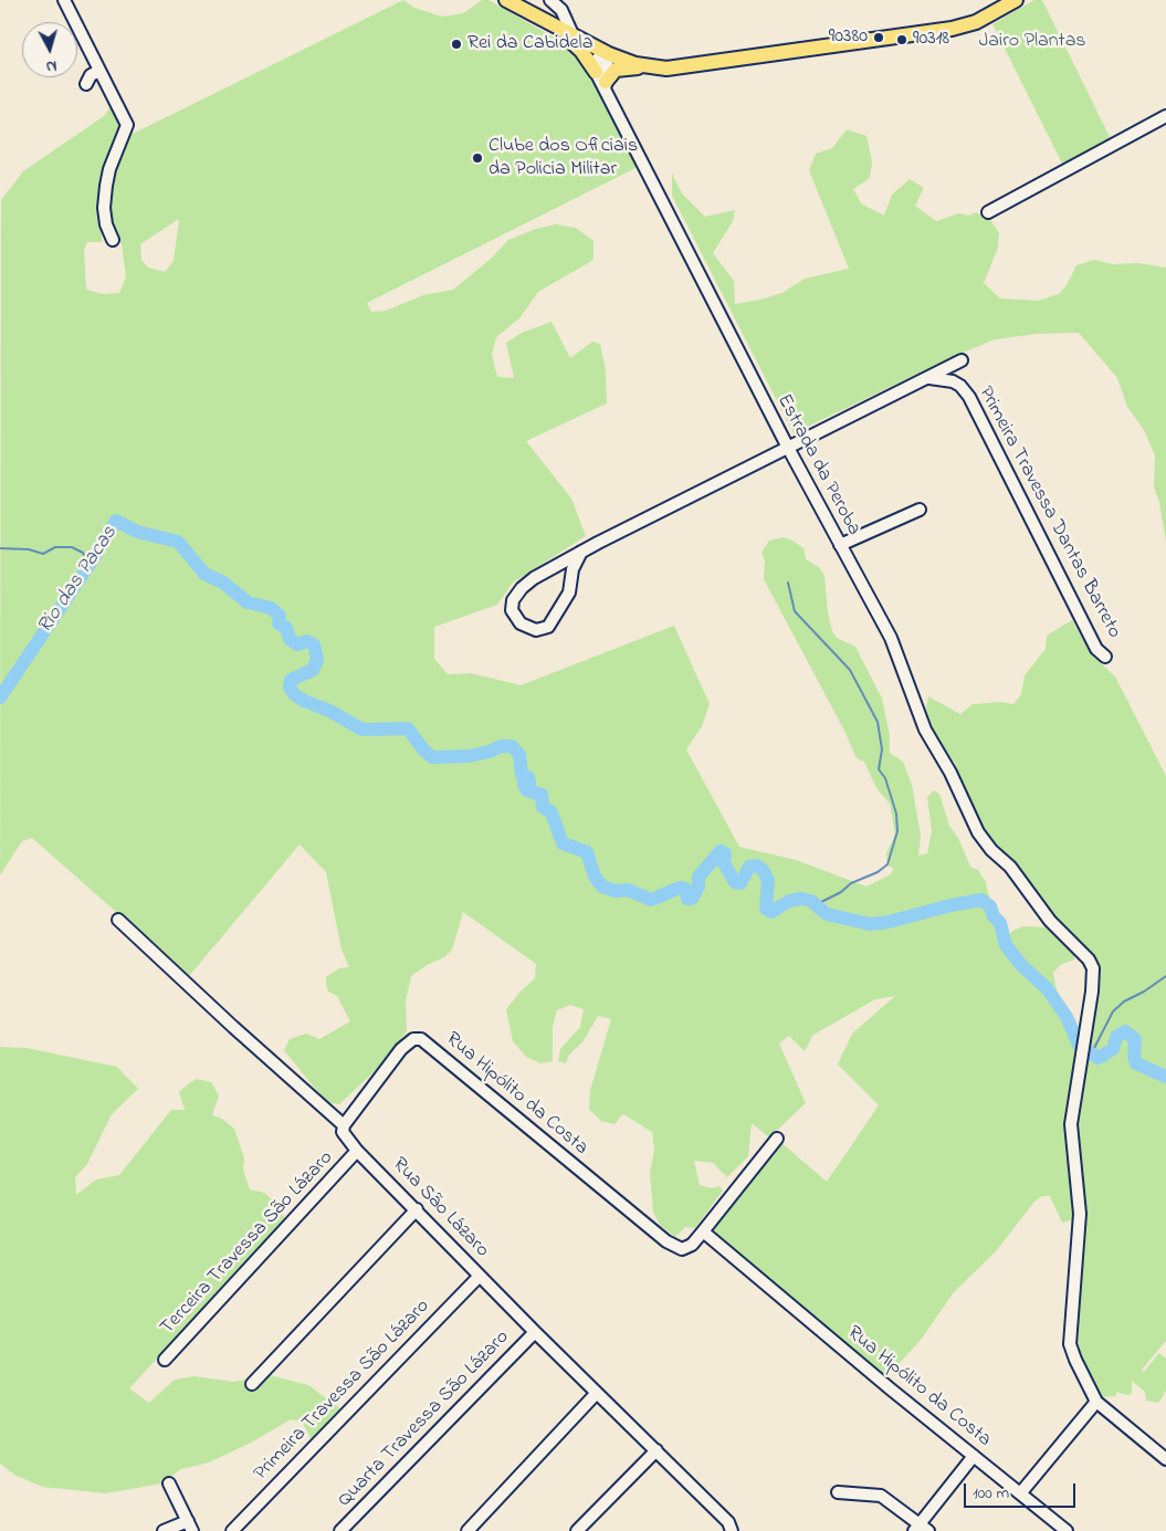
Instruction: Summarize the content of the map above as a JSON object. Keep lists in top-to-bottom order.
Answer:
{
  "streets": {
    "street": [
      "Estrada da Peroba",
      "Primeira Travessa Dantas Barreto",
      "Rua Hipólito da Costa",
      "Rua São Lázaro",
      "Terceira Travessa São Lázaro",
      "Primeira Travessa São Lázaro",
      "Quarta Travessa São Lázaro"
    ]
  },
  "crossings": [
    ["Rua Hipólito da Costa", "Rua São Lázaro"],
    ["Rua São Lázaro", "Terceira Travessa São Lázaro"],
    ["Rua São Lázaro", "Primeira Travessa São Lázaro"],
    ["Rua São Lázaro", "Quarta Travessa São Lázaro"]
  ],
  "water": ["Rio das Pacas"],
  "parks": ["Jairo Plantas"],
  "places": [
    "90380",
    "90318",
    "Rei da Cabidela",
    "Clube dos Oficiais da Policia Militar"
  ],
  "scale_bar": "100 m",
  "north": "bottom"
}
